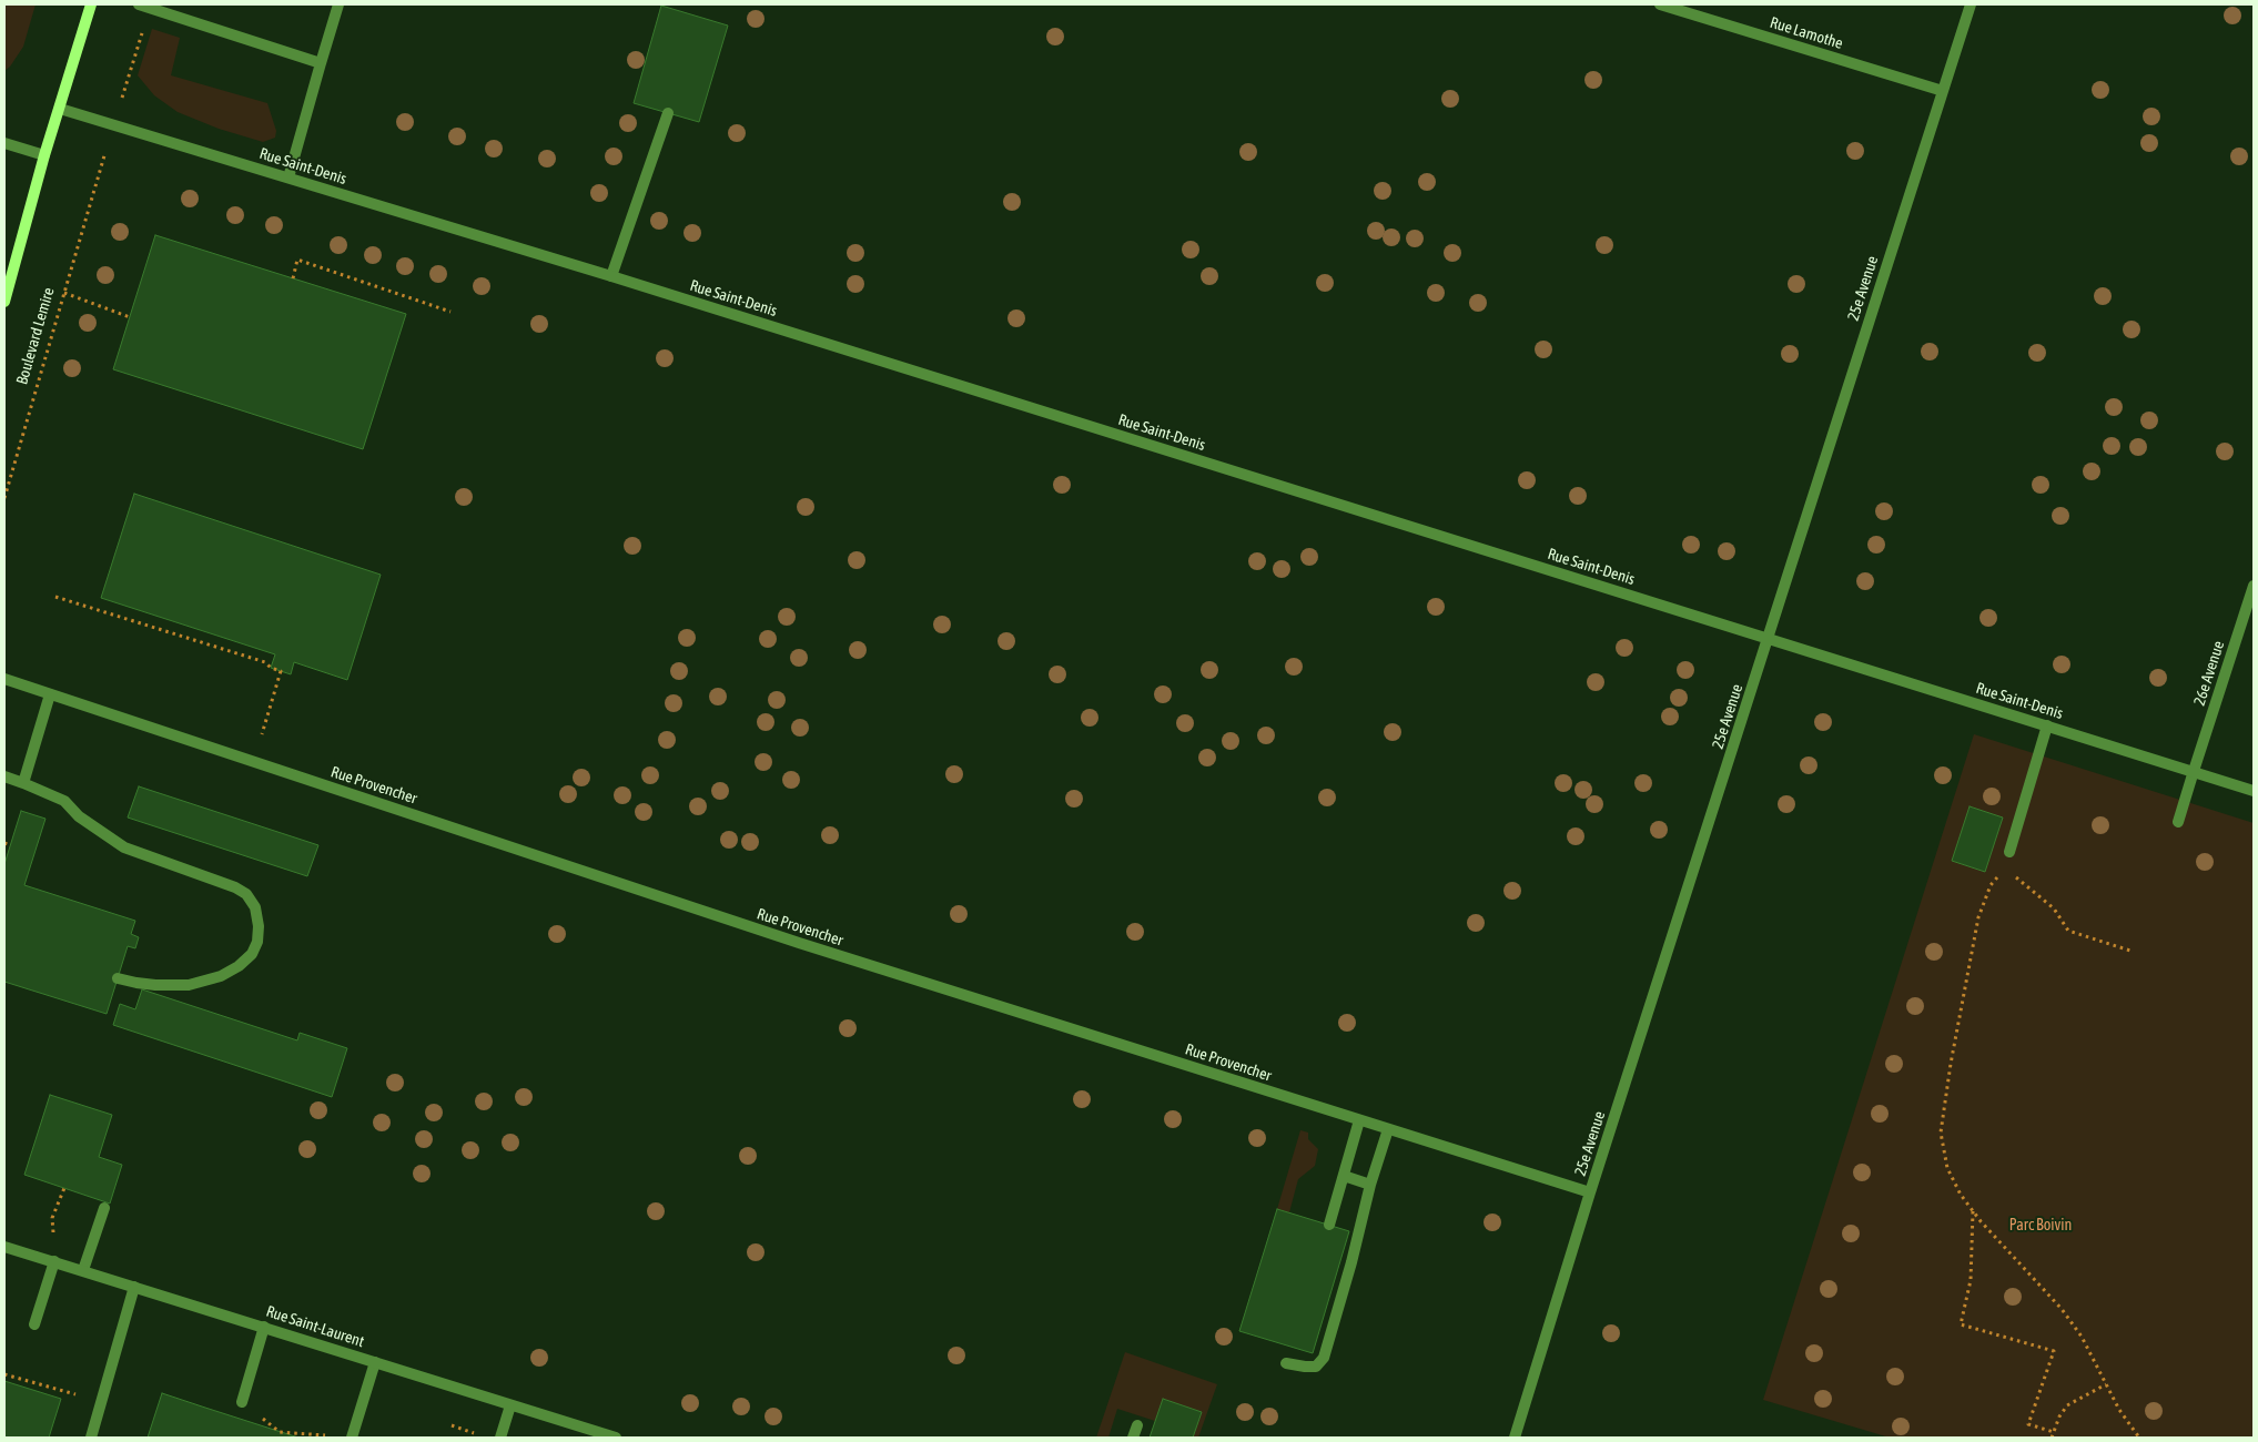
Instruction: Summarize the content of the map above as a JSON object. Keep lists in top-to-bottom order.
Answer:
{
  "streets": {
    "street": [
      "Rue Lamothe",
      "Rue Saint-Denis",
      "25e Avenue",
      "26e Avenue",
      "Rue Provencher",
      "Rue Saint-Laurent"
    ],
    "path": ["Boulevard Lemire"]
  },
  "crossings": [
    ["Rue Lamothe", "25e Avenue"],
    ["Rue Saint-Denis", "25e Avenue"],
    ["Rue Saint-Denis", "26e Avenue"],
    ["25e Avenue", "Rue Provencher"]
  ],
  "parks": ["Parc Boivin"]
}
